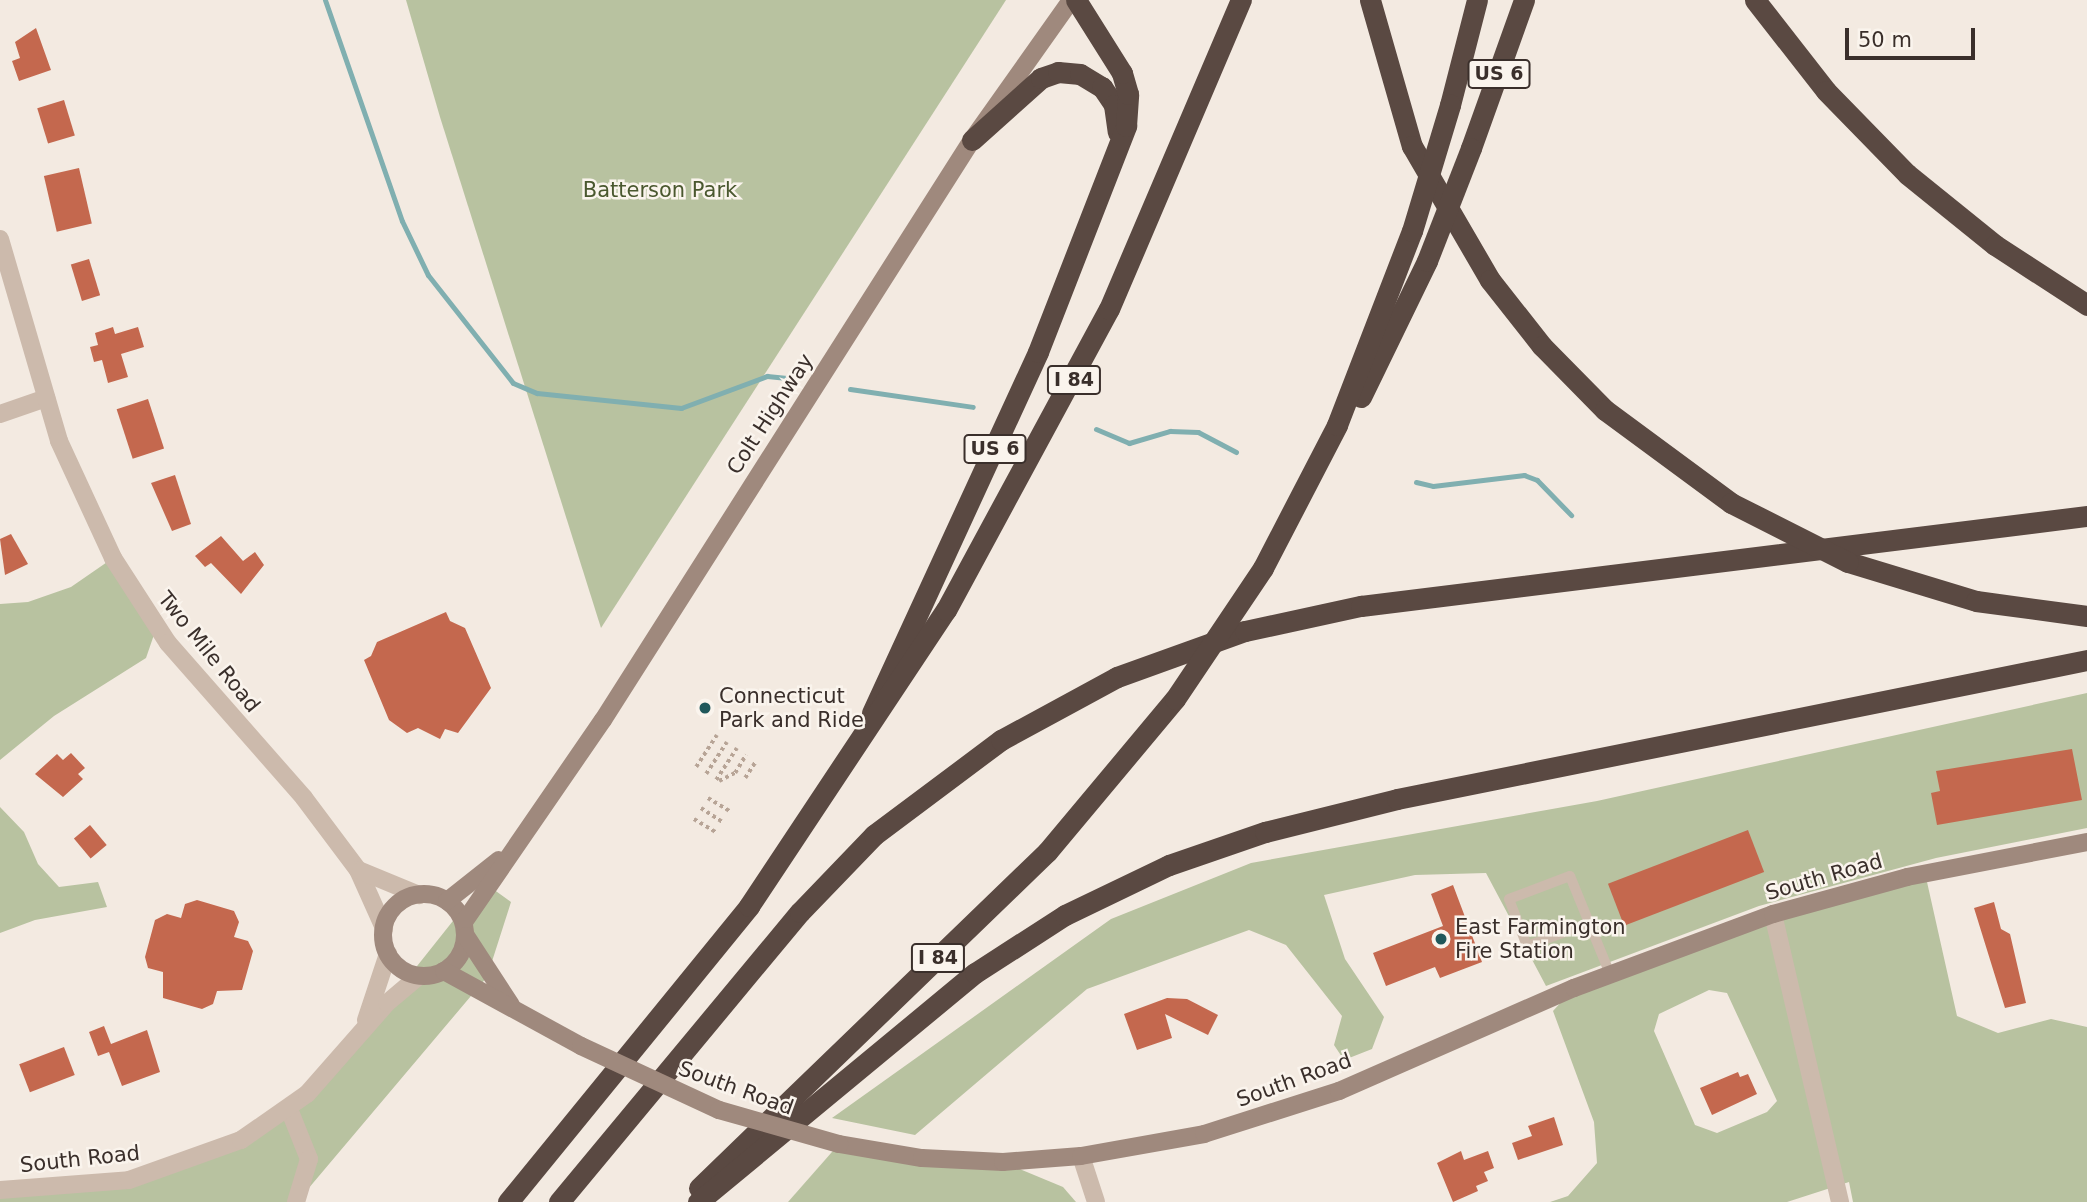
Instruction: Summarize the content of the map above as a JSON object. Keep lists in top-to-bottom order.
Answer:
{
  "streets": {
    "highway": ["US 6", "I 84"],
    "main road": ["Colt Highway", "South Road"],
    "street": ["Two Mile Road"]
  },
  "crossings": [
    ["US 6", "I 84"],
    ["US 6", "Colt Highway"],
    ["Colt Highway", "Two Mile Road"],
    ["Colt Highway", "South Road"],
    ["Two Mile Road", "South Road"]
  ],
  "parks": ["Batterson Park"],
  "places": ["Connecticut Park and Ride", "East Farmington Fire Station"],
  "scale_bar": "50 m"
}
